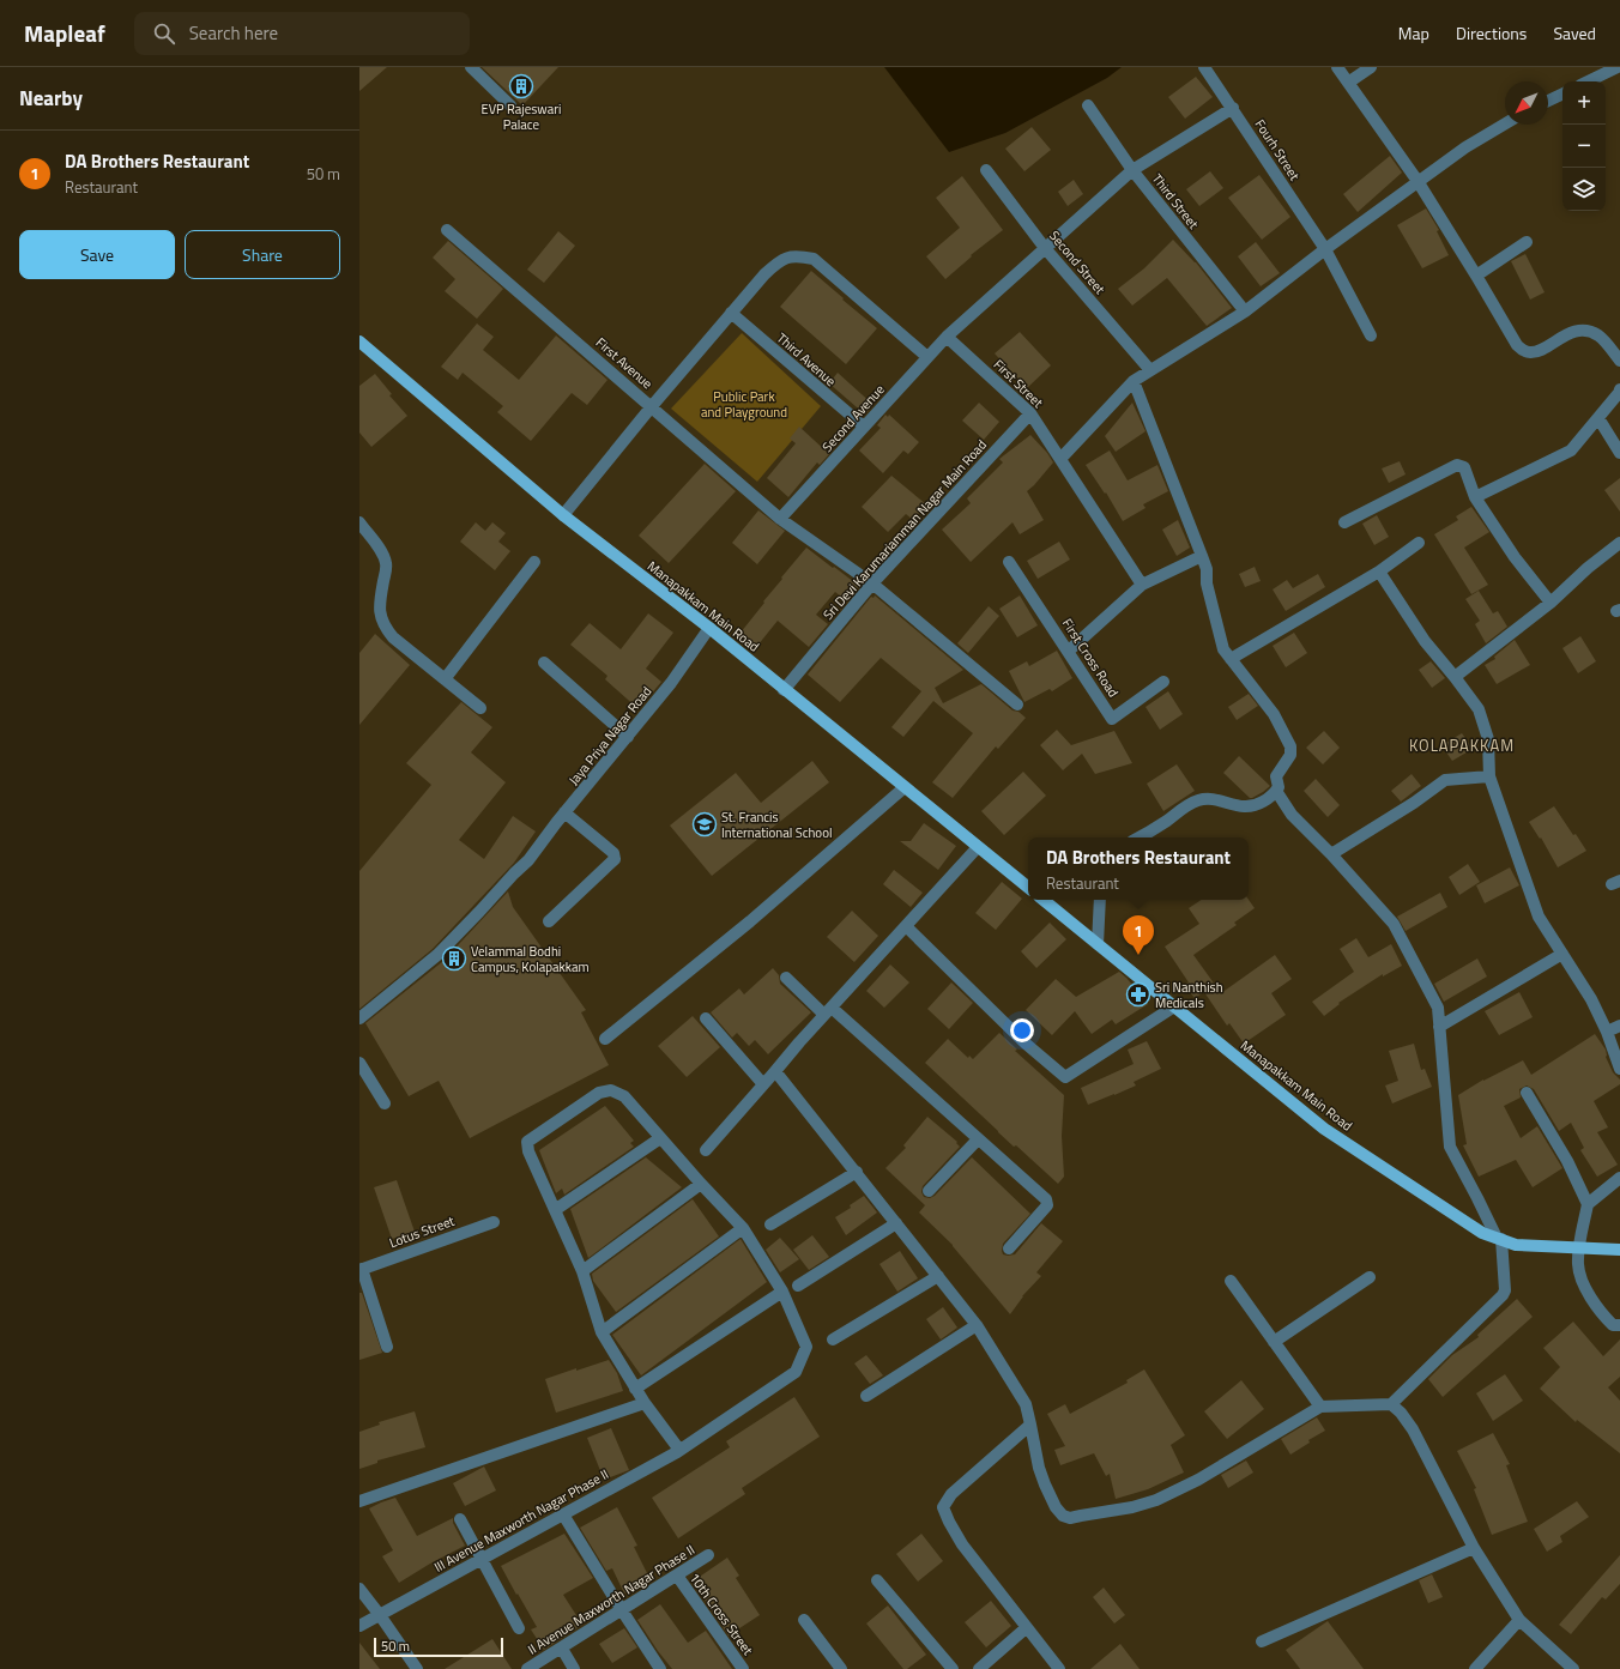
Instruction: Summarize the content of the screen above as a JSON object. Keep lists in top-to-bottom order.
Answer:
{
  "streets": {
    "main road": ["Manapakkam Main Road"],
    "street": [
      "Fourh Street",
      "Third Street",
      "Second Street",
      "Third Avenue",
      "First Avenue",
      "First Street",
      "Second Avenue",
      "Sri Devi Karumariamman Nagar Main Road",
      "First Cross Road",
      "Jaya Priya Nagar Road",
      "Lotus Street",
      "III Avenue Maxworth Nagar Phase II",
      "II Avenue Maxworth Nagar Phase II",
      "10th Cross Street"
    ]
  },
  "crossings": [
    ["Fourh Street", "Second Avenue"],
    ["Third Street", "Second Avenue"],
    ["Second Street", "Second Avenue"],
    ["Third Avenue", "Second Avenue"],
    ["First Avenue", "Second Avenue"],
    ["First Avenue", "Sri Devi Karumariamman Nagar Main Road"],
    ["First Street", "Second Avenue"],
    ["First Street", "Sri Devi Karumariamman Nagar Main Road"],
    ["Sri Devi Karumariamman Nagar Main Road", "Manapakkam Main Road"],
    ["Manapakkam Main Road", "Jaya Priya Nagar Road"],
    ["II Avenue Maxworth Nagar Phase II", "10th Cross Street"]
  ],
  "districts": ["KOLAPAKKAM"],
  "parks": ["Public Park and Playground"],
  "places": {
    "building": ["EVP Rajeswari Palace", "Velammal Bodhi Campus, Kolapakkam"],
    "school or university": ["St. Francis International School"],
    "pharmacy": ["Sri Nanthish Medicals"]
  },
  "scale_bar": "50 m",
  "north": "bottom left",
  "page": {
    "header": "Mapleaf",
    "search": "Search here",
    "nav": ["Map", "Directions", "Saved"],
    "heading": "Nearby",
    "map_buttons": ["+", "−"],
    "list": [
      {
        "mark": "1",
        "name": "DA Brothers Restaurant",
        "note": "Restaurant",
        "value": "50 m"
      }
    ],
    "buttons": ["Save", "Share"],
    "popup": ["DA Brothers Restaurant", "Restaurant"],
    "pins": "1",
    "scale": "50 m"
  }
}
